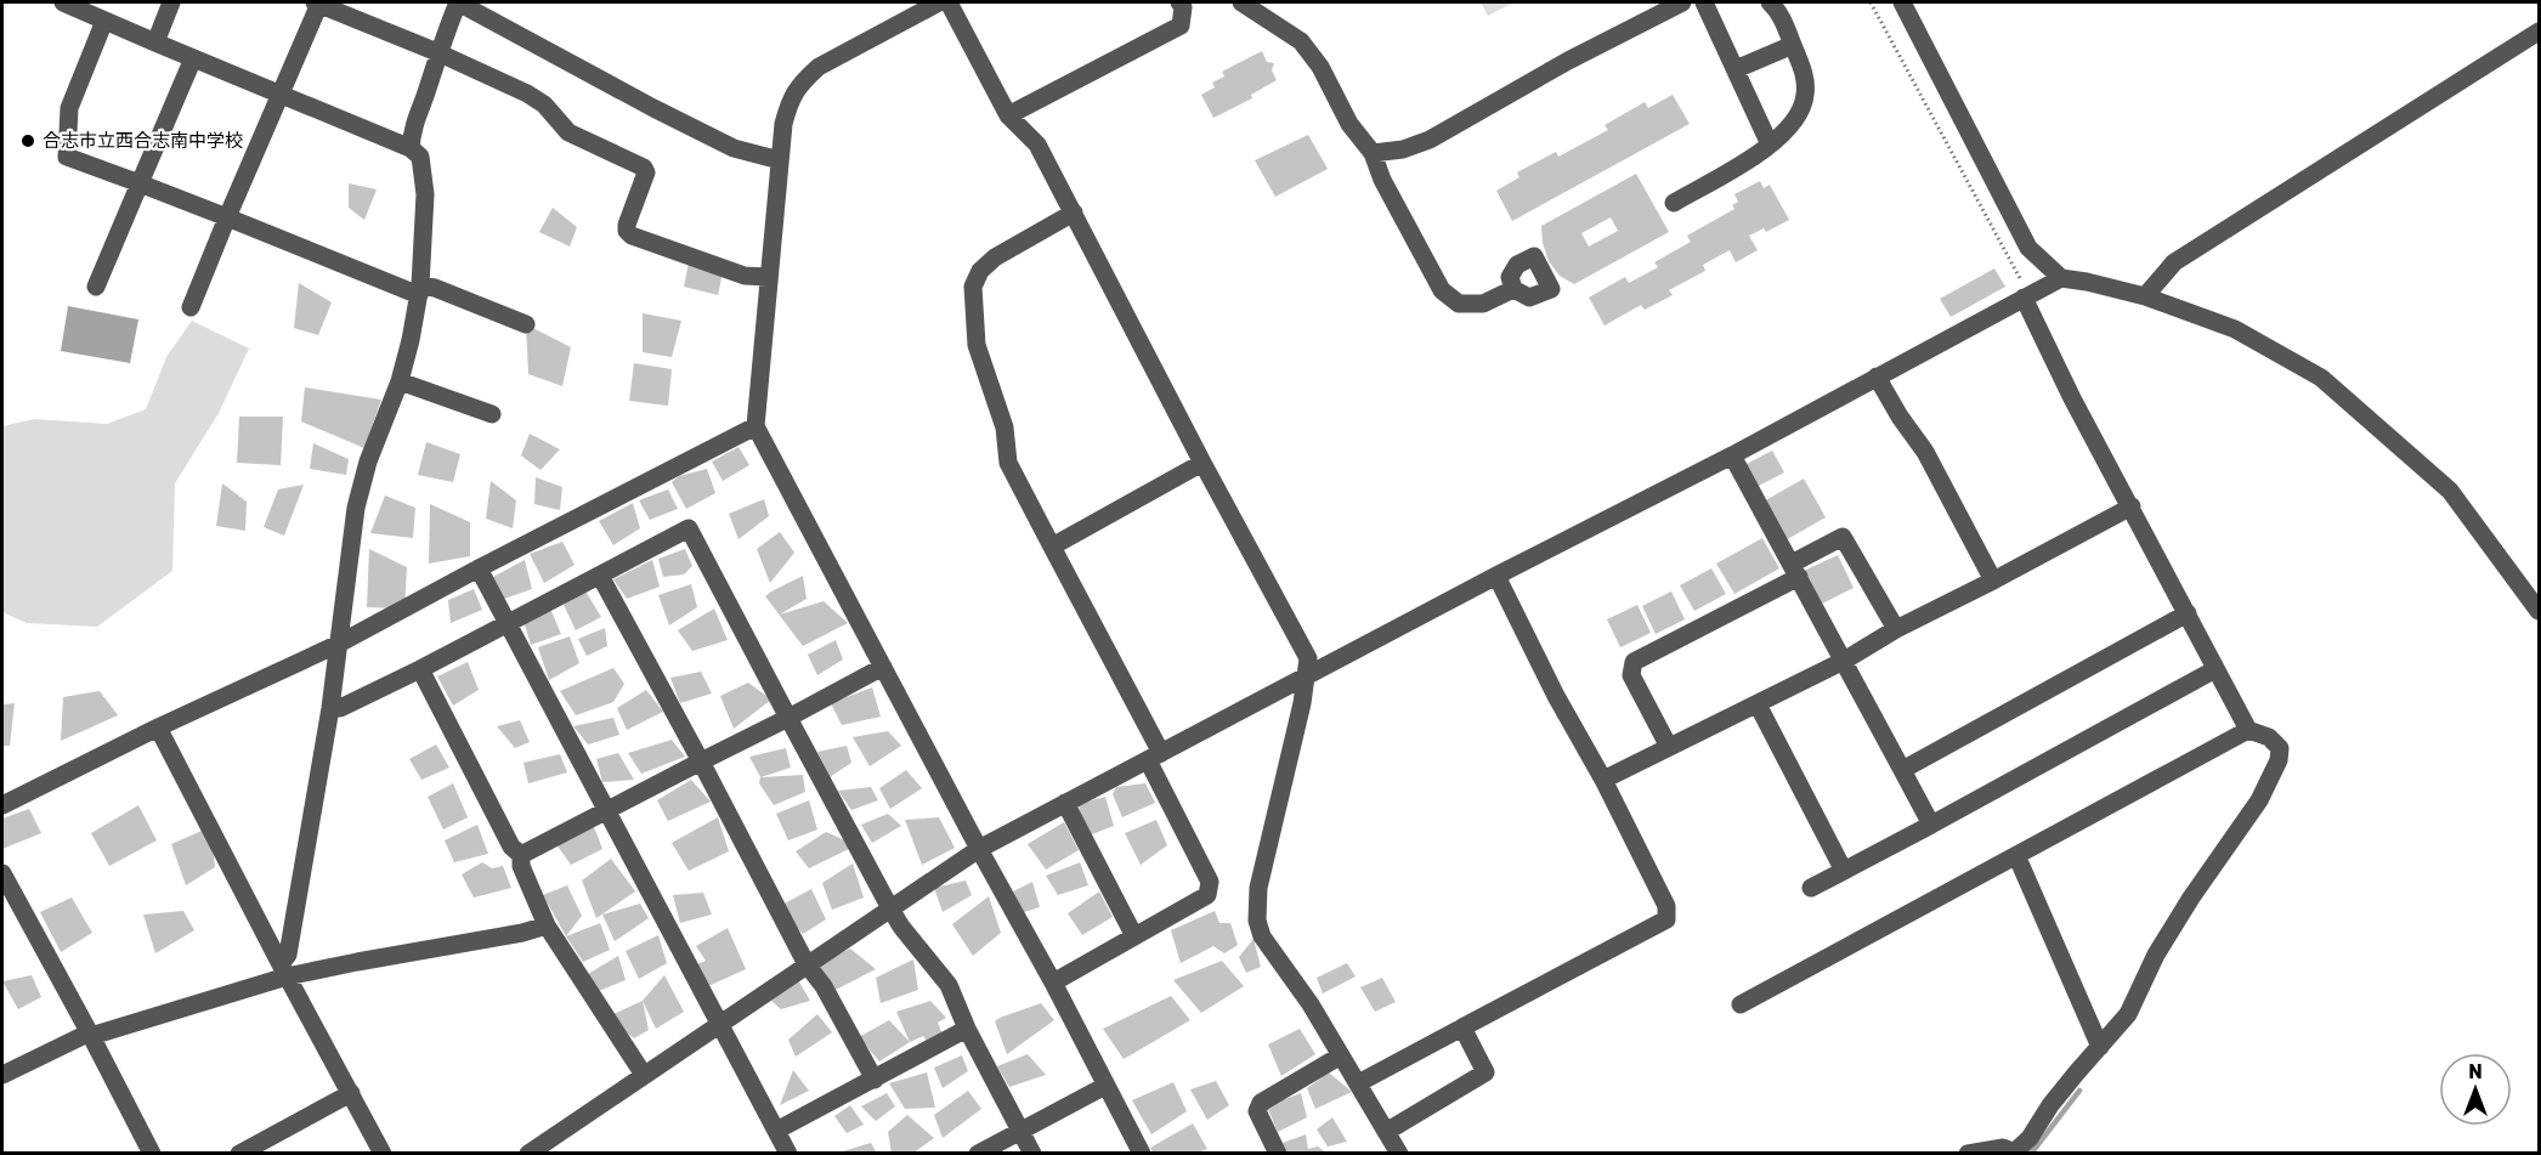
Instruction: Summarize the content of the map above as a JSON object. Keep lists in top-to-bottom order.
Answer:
{
  "places": ["合志市立西合志南中学校"],
  "north": "top"
}
